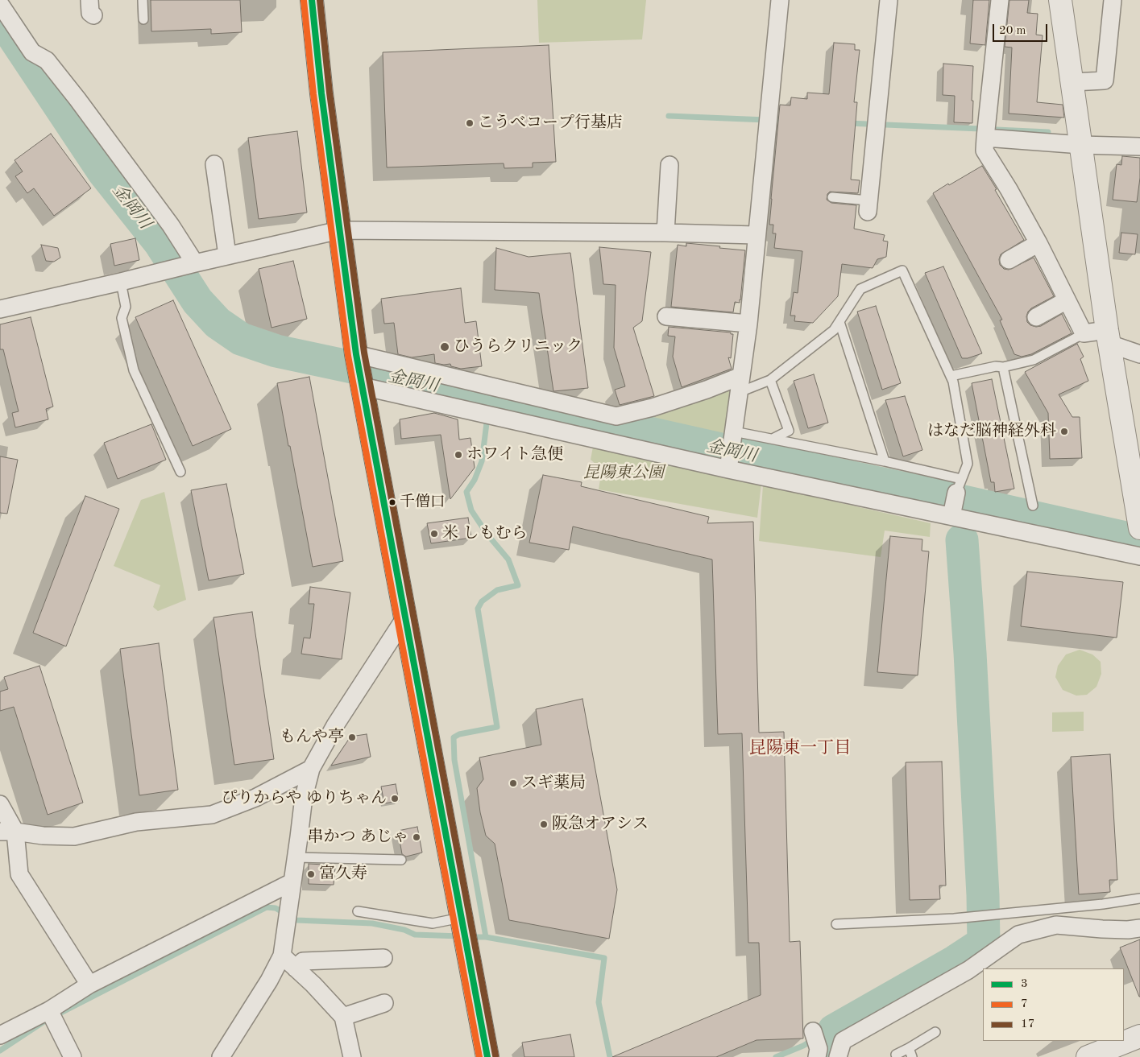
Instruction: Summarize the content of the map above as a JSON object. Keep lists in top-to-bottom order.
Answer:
{
  "districts": ["昆陽東一丁目"],
  "water": ["金岡川"],
  "parks": ["昆陽東公園"],
  "places": [
    "こうべコープ行基店",
    "ひうらクリニック",
    "はなだ脳神経外科",
    "ホワイト急便",
    "千僧口",
    "米 しもむら",
    "もんや亭",
    "スギ薬局",
    "ぴりからや ゆりちゃん",
    "阪急オアシス",
    "串かつ あじゃ",
    "富久寿"
  ],
  "lines": ["transit line 3", "transit line 17", "transit line 7"],
  "legend": ["3", "7", "17"],
  "scale_bar": "20 m"
}
